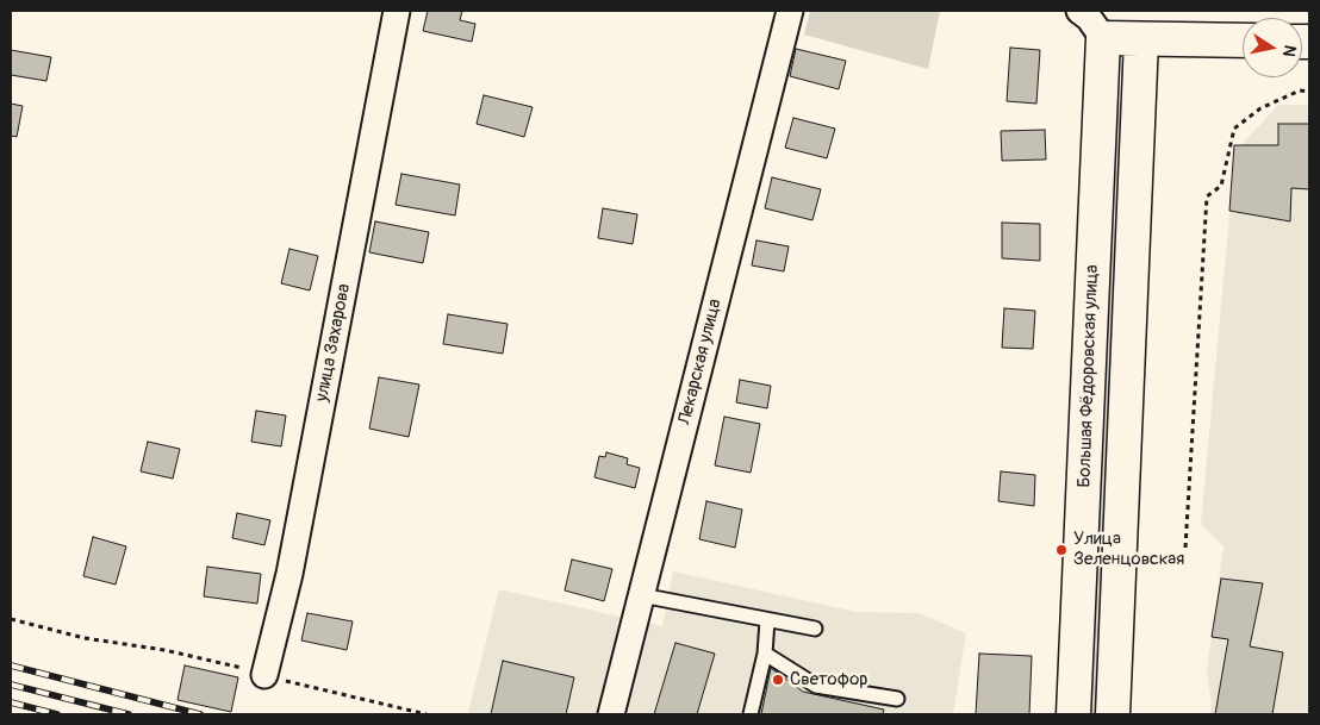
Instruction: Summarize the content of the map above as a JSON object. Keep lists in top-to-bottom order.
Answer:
{
  "streets": {
    "main road": ["Большая Фёдоровская улица"],
    "street": ["улица Захарова", "Лекарская улица"]
  },
  "places": ["Улица Зеленцовская", "Светофор"],
  "north": "right"
}
